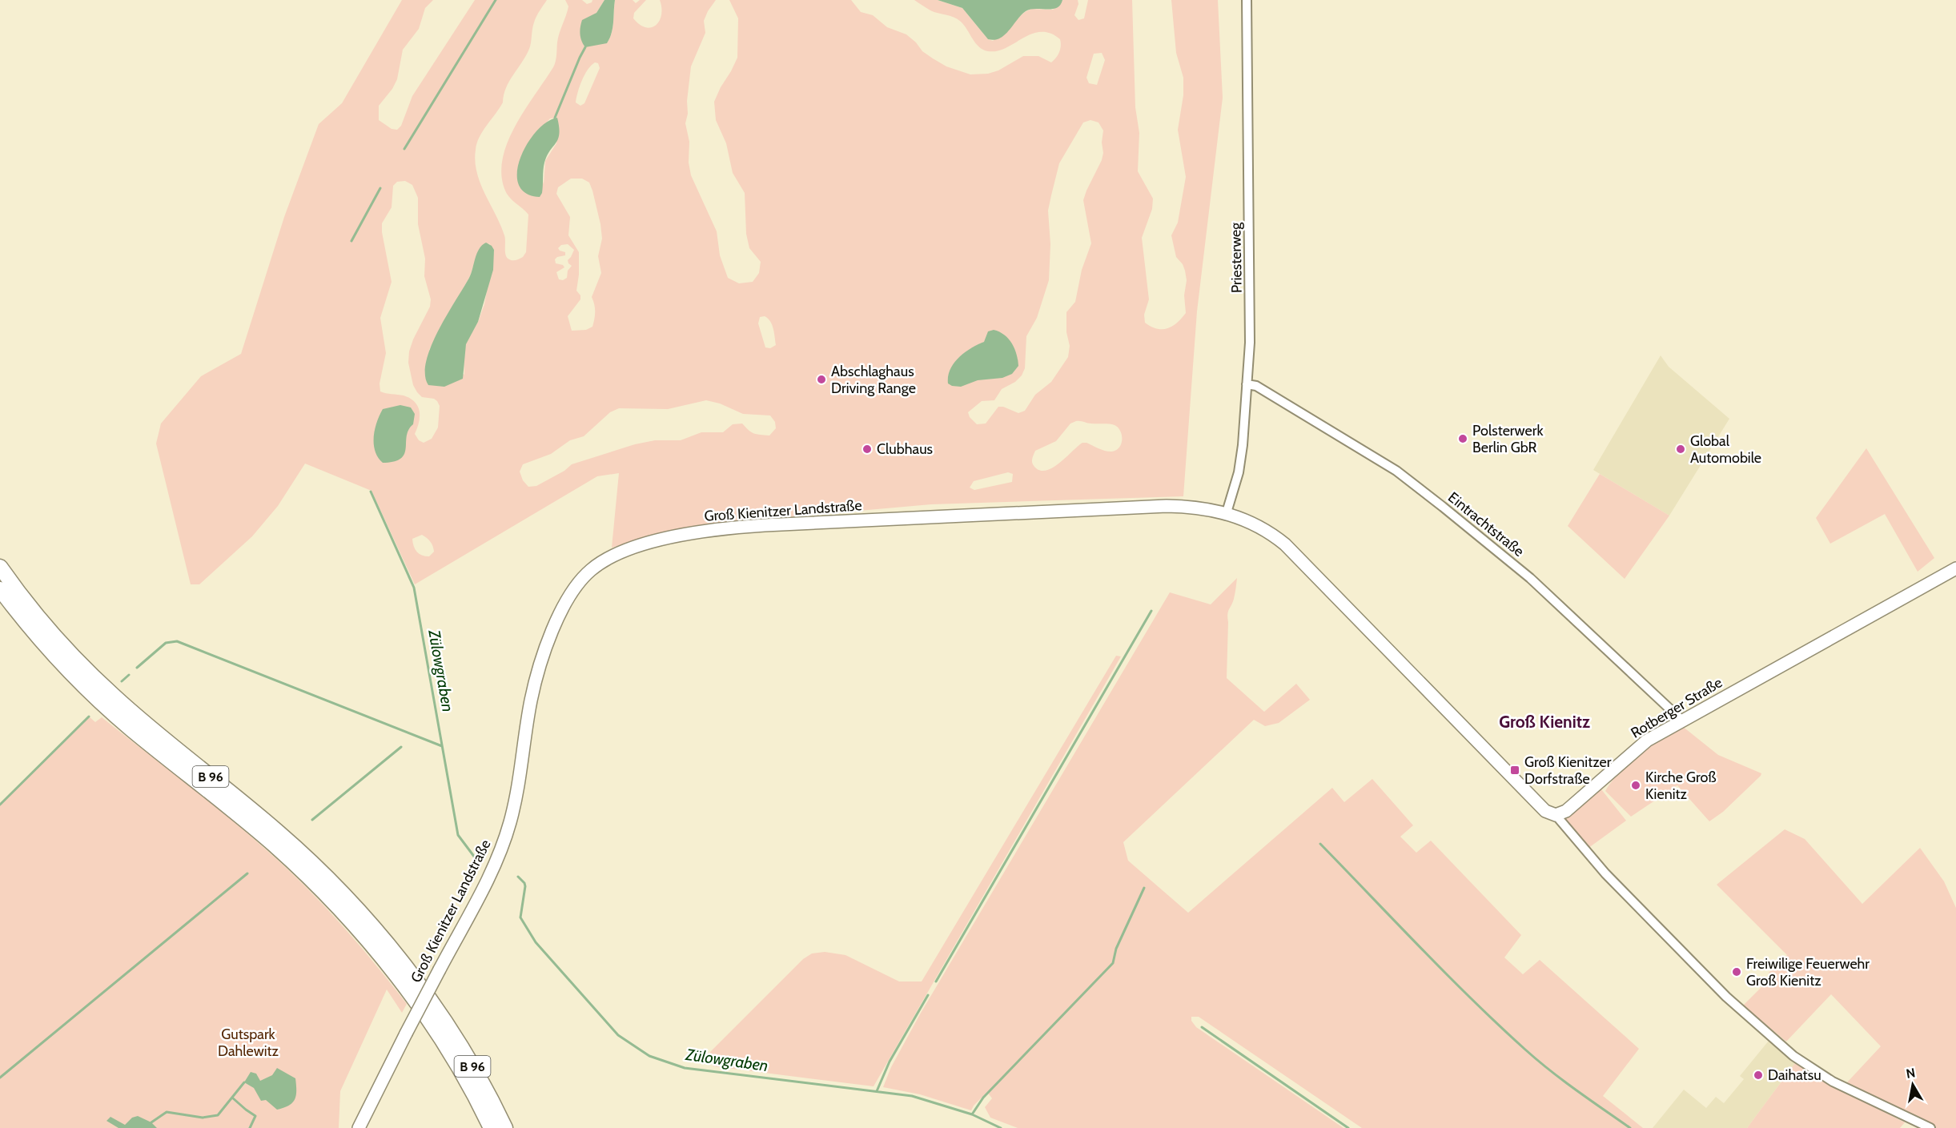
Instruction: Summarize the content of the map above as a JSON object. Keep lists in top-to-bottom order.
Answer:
{
  "streets": {
    "highway": ["B 96"],
    "main road": ["Groß Kienitzer Landstraße", "Rotberger Straße"],
    "street": ["Priesterweg", "Eintrachtstraße"]
  },
  "crossings": [
    ["Priesterweg", "Groß Kienitzer Landstraße"],
    ["Priesterweg", "Eintrachtstraße"],
    ["Eintrachtstraße", "Rotberger Straße"]
  ],
  "districts": ["Groß Kienitz"],
  "water": ["Zülowgraben"],
  "parks": ["Gutspark Dahlewitz"],
  "places": {
    "other": [
      "Abschlaghaus Driving Range",
      "Polsterwerk Berlin GbR",
      "Clubhaus",
      "Global Automobile",
      "Kirche Groß Kienitz",
      "Freiwilige Feuerwehr Groß Kienitz",
      "Daihatsu"
    ],
    "transit": ["Groß Kienitzer Dorfstraße"]
  },
  "north": "top"
}
